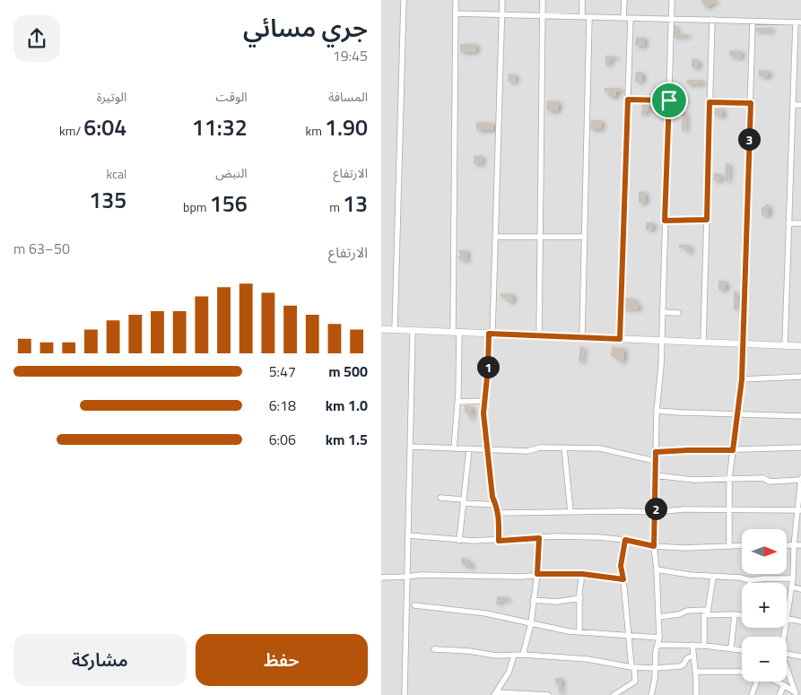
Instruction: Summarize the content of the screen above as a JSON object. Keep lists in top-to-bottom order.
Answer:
{
  "north": "right",
  "page": {
    "heading": ["جري مسائي", "19:45"],
    "stats": [
      ["المسافة", "1.90 km"],
      ["الوقت", "11:32"],
      ["الوتيرة", "6:04 /km"],
      ["الارتفاع", "13 m"],
      ["النبض", "156 bpm"],
      ["kcal", "135"]
    ],
    "pins": ["3", "1", "2"],
    "chart": ["الارتفاع", "50–63 m"],
    "list": [
      {
        "name": "500 m",
        "note": "5:47"
      },
      {
        "name": "1.0 km",
        "note": "6:18"
      },
      {
        "name": "1.5 km",
        "note": "6:06"
      }
    ],
    "map_buttons": ["+", "−"],
    "buttons": ["حفظ", "مشاركة"]
  }
}
